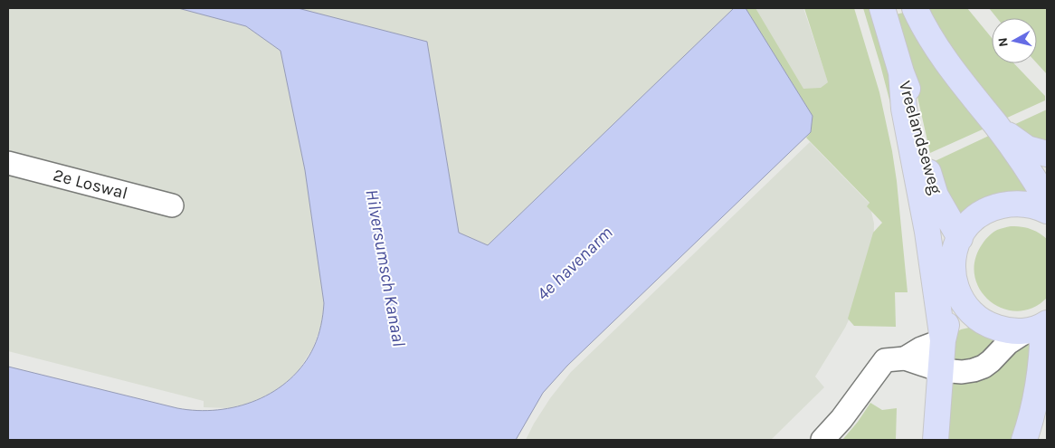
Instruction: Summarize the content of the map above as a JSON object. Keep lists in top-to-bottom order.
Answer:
{
  "streets": {
    "main road": ["Vreelandseweg"],
    "street": ["2e Loswal"]
  },
  "water": ["4e havenarm", "Hilversumsch Kanaal"],
  "north": "left"
}
